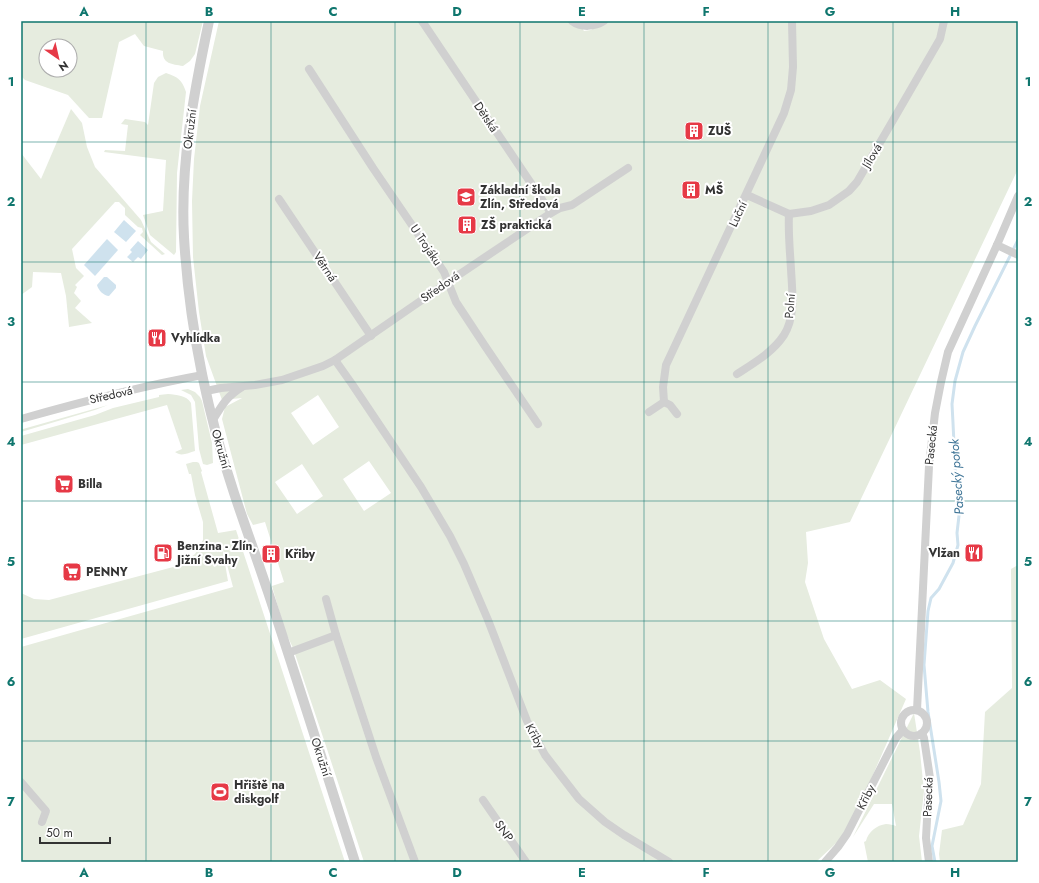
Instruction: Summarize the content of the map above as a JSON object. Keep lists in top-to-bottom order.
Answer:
{
  "streets": {
    "street": [
      "Dětská",
      "Okružní",
      "Jílová",
      "Luční",
      "U Trojáku",
      "Větrná",
      "Středová",
      "Polní",
      "Pasecká",
      "Křiby",
      "SNP"
    ]
  },
  "crossings": [
    ["Dětská", "Středová"],
    ["Okružní", "Středová"],
    ["Jílová", "Polní"],
    ["U Trojáku", "Středová"],
    ["Větrná", "Středová"],
    ["Středová", "Křiby"],
    ["Pasecká", "Křiby"]
  ],
  "water": ["Pasecký potok"],
  "places": {
    "building": [
      "ZUŠ",
      "MŠ",
      "ZŠ praktická",
      "Křiby"
    ],
    "school or university": ["Základní škola Zlín, Středová"],
    "restaurant": ["Vyhlídka", "Vlžan"],
    "supermarket": ["Billa", "PENNY"],
    "fuel station": ["Benzina - Zlín, Jižní Svahy"],
    "sports": ["Hřiště na diskgolf"]
  },
  "scale_bar": "50 m",
  "north": "bottom right",
  "grid": {
    "columns": [
      "A",
      "B",
      "C",
      "D",
      "E",
      "F",
      "G",
      "H"
    ],
    "rows": [
      "1",
      "2",
      "3",
      "4",
      "5",
      "6",
      "7"
    ]
  }
}
